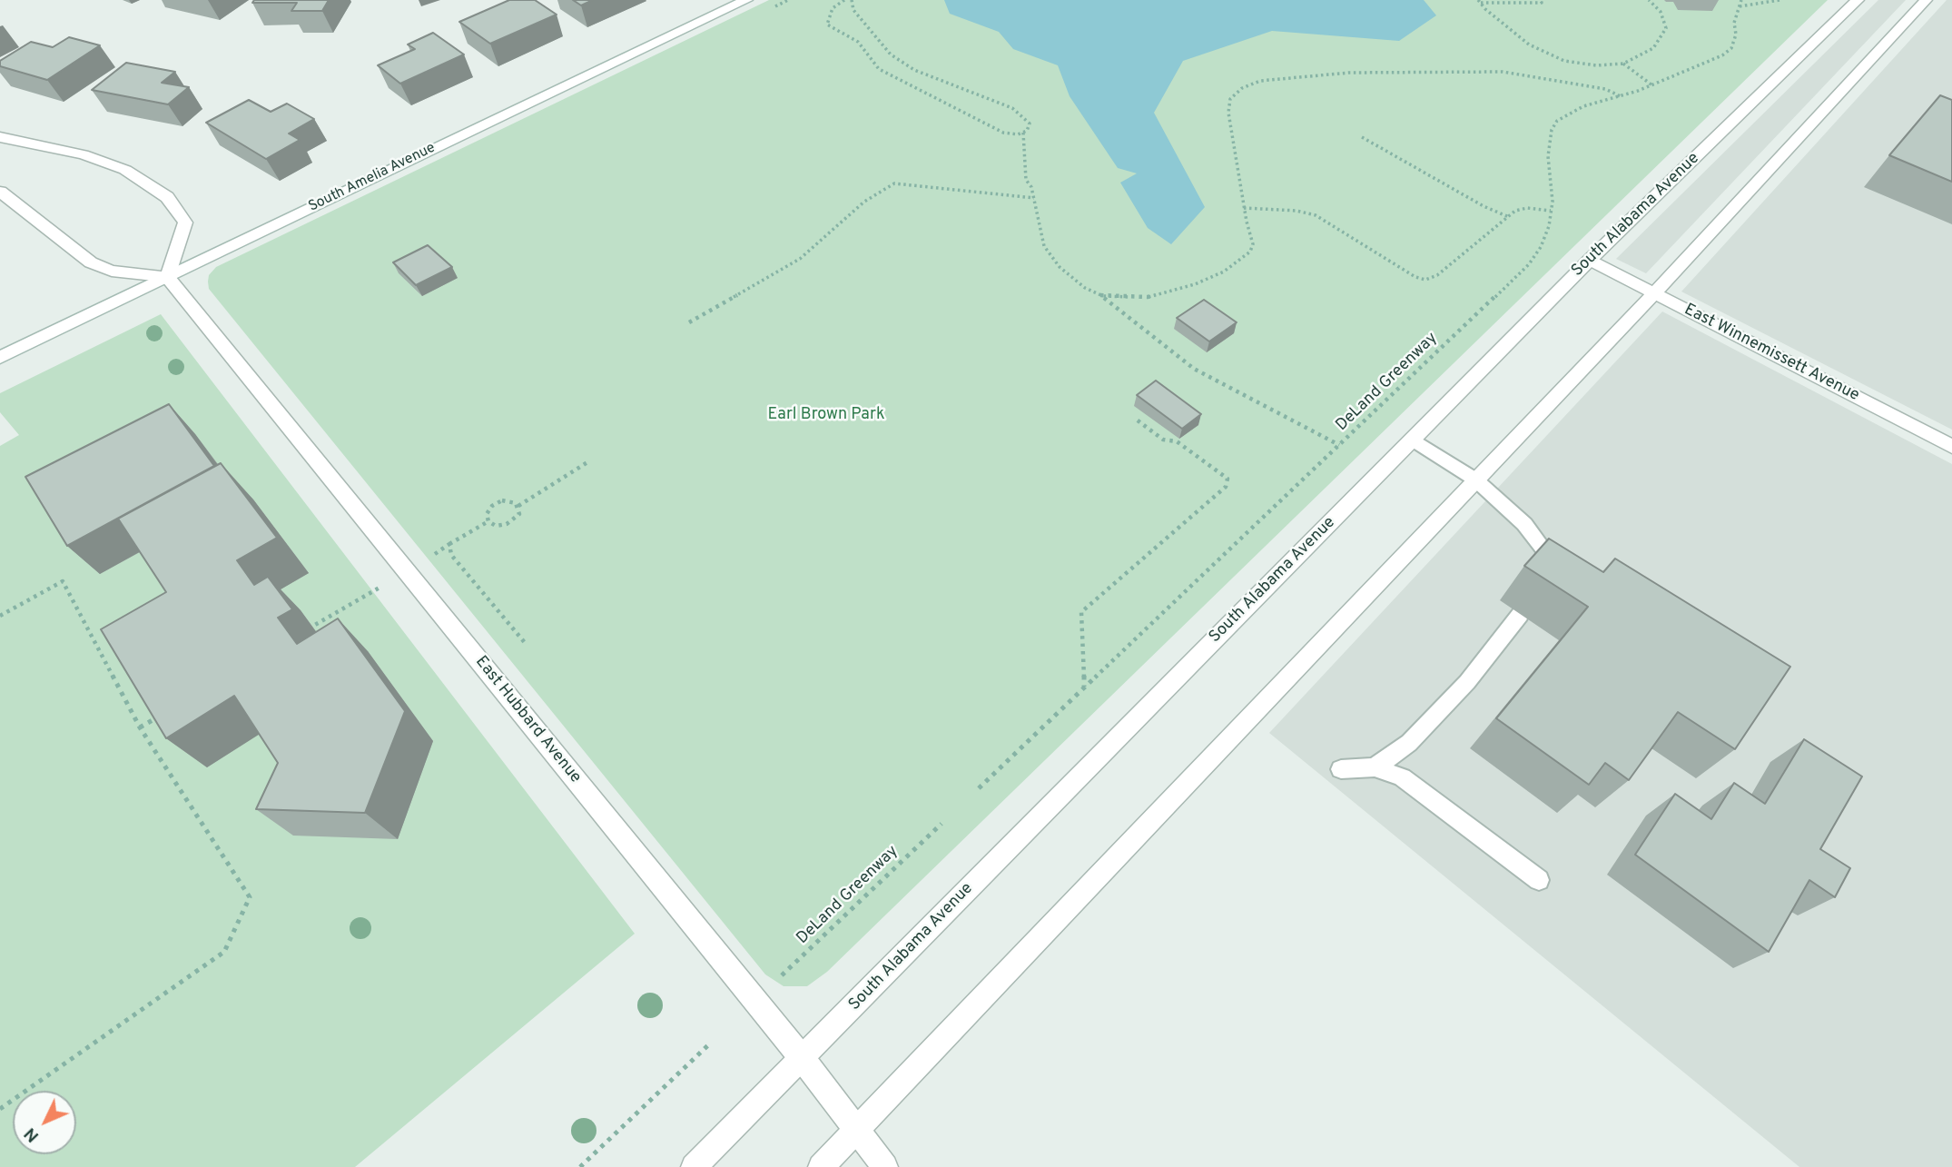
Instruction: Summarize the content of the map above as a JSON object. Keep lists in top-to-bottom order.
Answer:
{
  "streets": {
    "street": [
      "South Amelia Avenue",
      "South Alabama Avenue",
      "East Winnemissett Avenue",
      "East Hubbard Avenue"
    ],
    "path": ["DeLand Greenway"]
  },
  "crossings": [
    ["South Amelia Avenue", "East Hubbard Avenue"],
    ["South Alabama Avenue", "East Winnemissett Avenue"],
    ["South Alabama Avenue", "East Hubbard Avenue"]
  ],
  "parks": ["Earl Brown Park"],
  "north": "bottom left"
}
